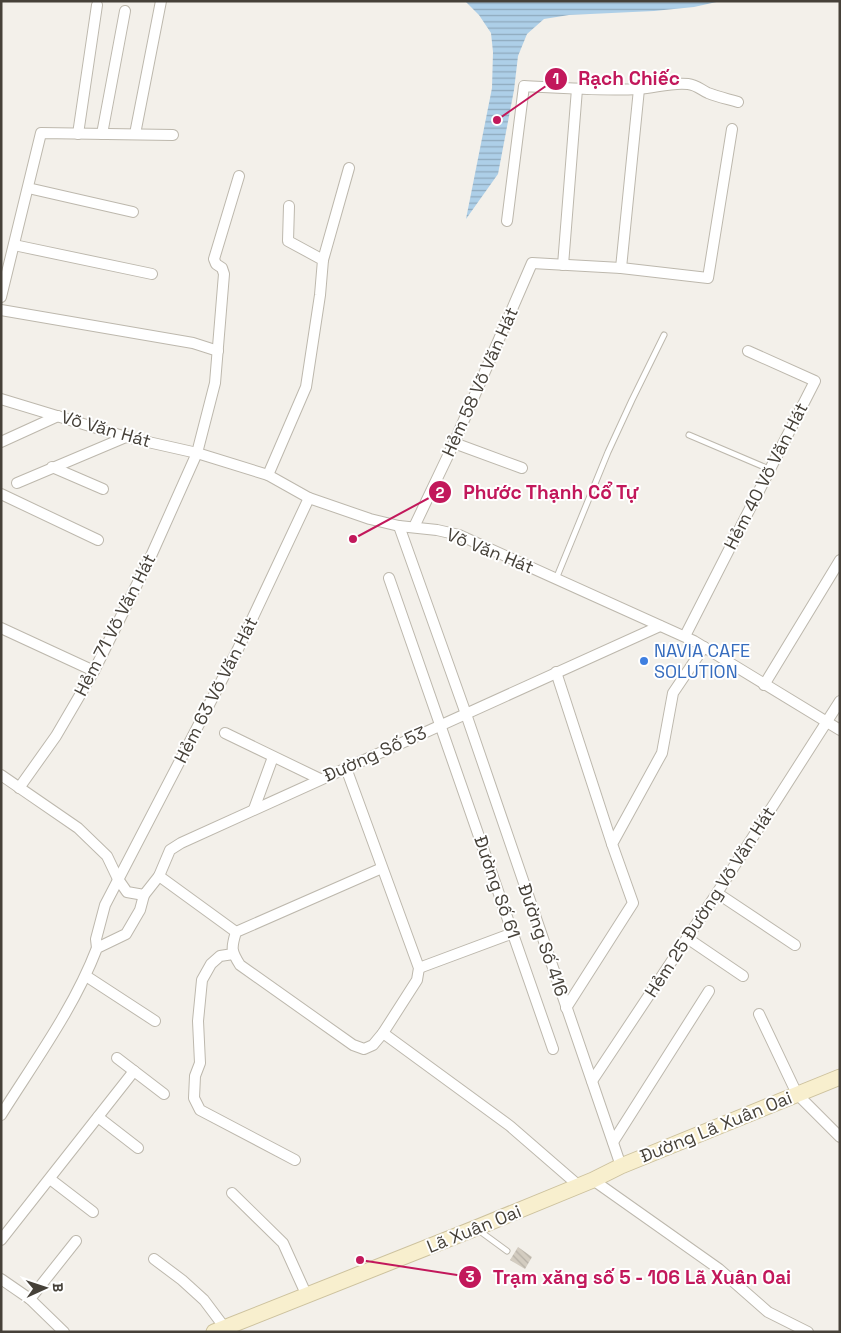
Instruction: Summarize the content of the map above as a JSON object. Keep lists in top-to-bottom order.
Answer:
{
  "streets": {
    "main road": ["Đường Lã Xuân Oai", "Lã Xuân Oai"],
    "street": [
      "Hẻm 58 Võ Văn Hát",
      "Võ Văn Hát",
      "Hẻm 40 Võ Văn Hát",
      "Hẻm 71 Võ Văn Hát",
      "Hẻm 63 Võ Văn Hát",
      "Đường Số 53",
      "Đường Số 61",
      "Hẻm 25 Đường Võ Văn Hát",
      "Đường Số 416"
    ]
  },
  "crossings": [
    ["Hẻm 58 Võ Văn Hát", "Võ Văn Hát"],
    ["Võ Văn Hát", "Hẻm 40 Võ Văn Hát"],
    ["Võ Văn Hát", "Hẻm 71 Võ Văn Hát"],
    ["Võ Văn Hát", "Hẻm 63 Võ Văn Hát"],
    ["Võ Văn Hát", "Đường Số 53"],
    ["Võ Văn Hát", "Hẻm 25 Đường Võ Văn Hát"],
    ["Võ Văn Hát", "Đường Số 416"],
    ["Hẻm 63 Võ Văn Hát", "Đường Số 53"],
    ["Đường Số 53", "Đường Số 61"],
    ["Đường Số 53", "Đường Số 416"],
    ["Hẻm 25 Đường Võ Văn Hát", "Đường Số 416"],
    ["Đường Số 416", "Đường Lã Xuân Oai"],
    ["Đường Lã Xuân Oai", "Lã Xuân Oai"]
  ],
  "places": [
    "Rạch Chiếc",
    "Phước Thạnh Cổ Tự",
    "NAVIA CAFE SOLUTION",
    "Trạm xăng số 5 - 106 Lã Xuân Oai"
  ],
  "north": "right"
}
